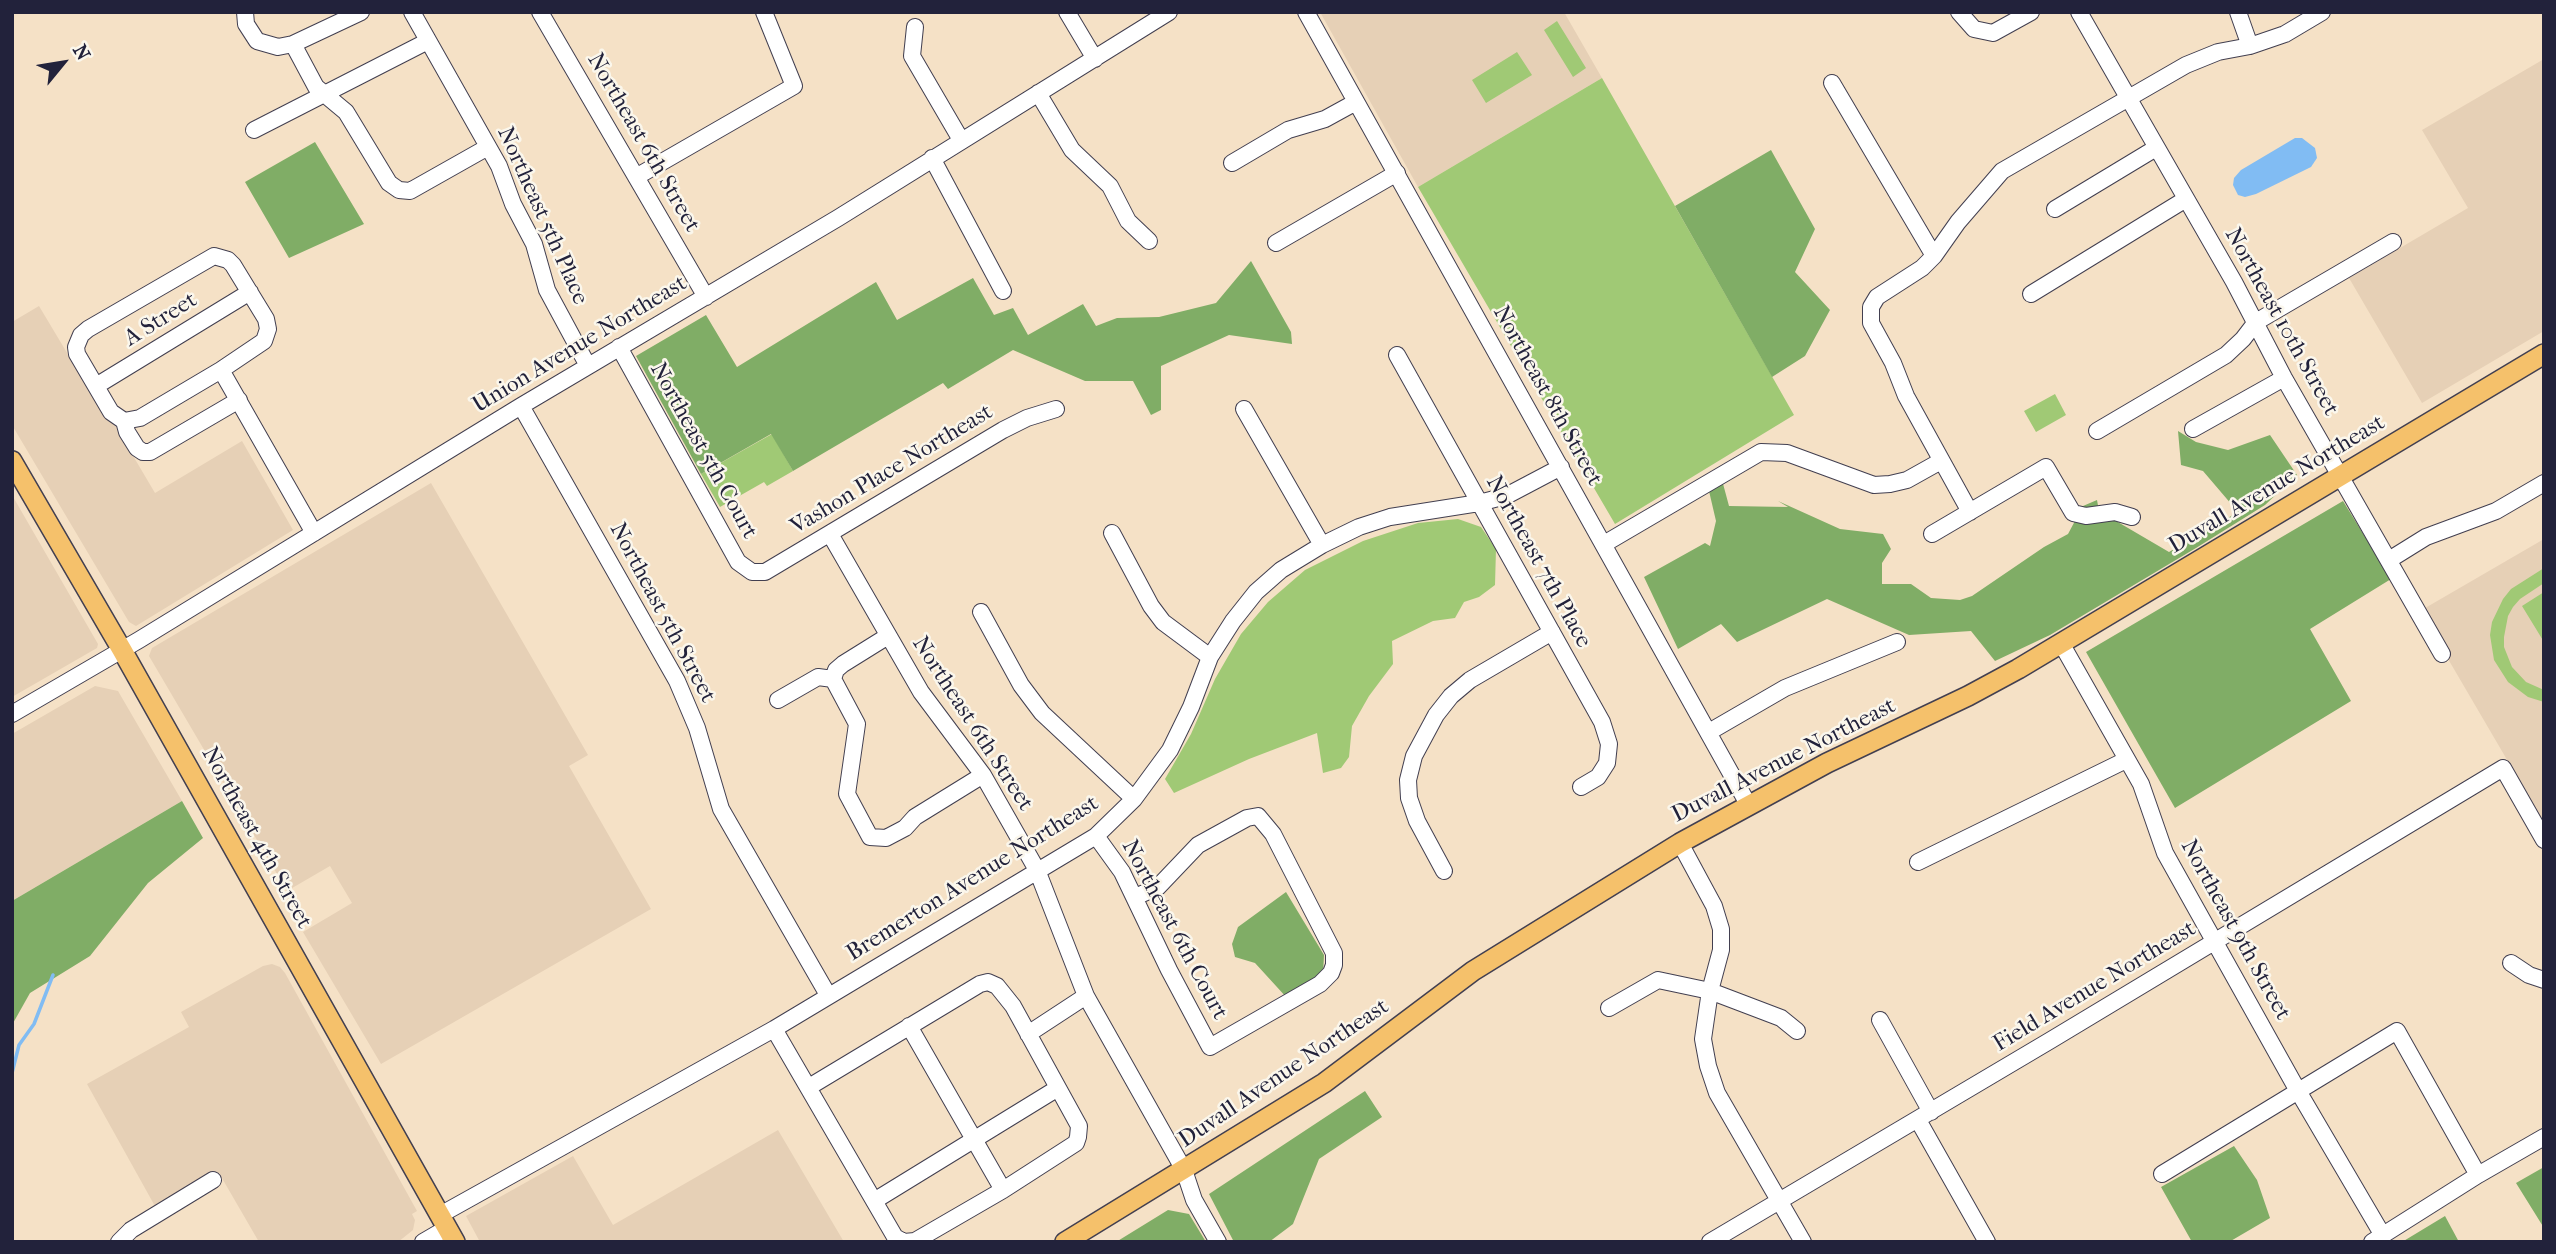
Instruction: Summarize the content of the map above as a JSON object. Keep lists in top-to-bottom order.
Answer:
{
  "streets": {
    "main road": ["Duvall Avenue Northeast", "Northeast 4th Street"],
    "street": [
      "Northeast 6th Street",
      "Northeast 5th Place",
      "A Street",
      "Northeast 10th Street",
      "Union Avenue Northeast",
      "Northeast 8th Street",
      "Northeast 5th Court",
      "Vashon Place Northeast",
      "Northeast 7th Place",
      "Northeast 5th Street",
      "Bremerton Avenue Northeast",
      "Northeast 6th Court",
      "Northeast 9th Street",
      "Field Avenue Northeast"
    ]
  },
  "crossings": [
    ["Northeast 6th Street", "Union Avenue Northeast"],
    ["Northeast 6th Street", "Vashon Place Northeast"],
    ["Northeast 6th Street", "Duvall Avenue Northeast"],
    ["Northeast 6th Street", "Bremerton Avenue Northeast"],
    ["Northeast 5th Place", "Union Avenue Northeast"],
    ["Northeast 10th Street", "Duvall Avenue Northeast"],
    ["Union Avenue Northeast", "Northeast 5th Court"],
    ["Union Avenue Northeast", "Northeast 5th Street"],
    ["Union Avenue Northeast", "Northeast 4th Street"],
    ["Northeast 8th Street", "Duvall Avenue Northeast"],
    ["Northeast 8th Street", "Bremerton Avenue Northeast"],
    ["Northeast 5th Court", "Vashon Place Northeast"],
    ["Duvall Avenue Northeast", "Northeast 9th Street"],
    ["Northeast 7th Place", "Bremerton Avenue Northeast"],
    ["Northeast 5th Street", "Bremerton Avenue Northeast"],
    ["Northeast 4th Street", "Bremerton Avenue Northeast"],
    ["Bremerton Avenue Northeast", "Northeast 6th Court"],
    ["Northeast 9th Street", "Field Avenue Northeast"]
  ],
  "north": "top right"
}
